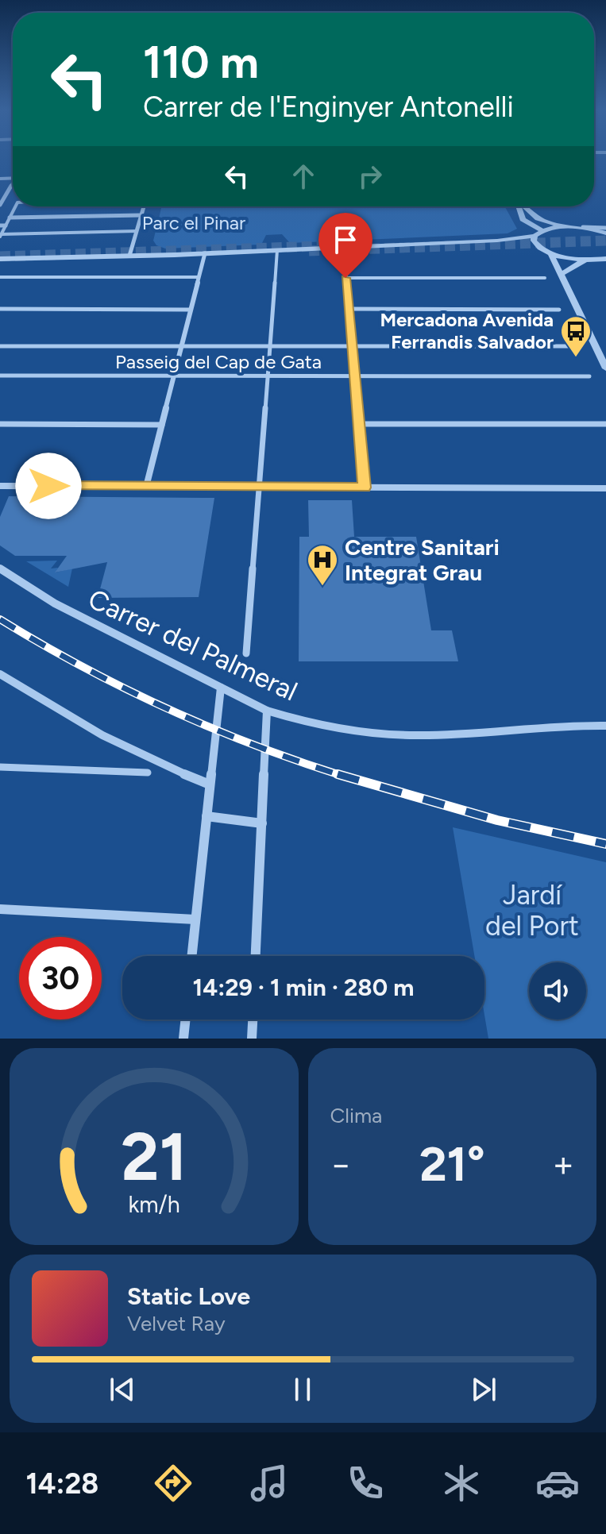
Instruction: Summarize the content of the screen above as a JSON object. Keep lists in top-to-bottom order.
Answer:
{
  "streets": {
    "street": ["Passeig del Cap de Gata", "Carrer del Palmeral"]
  },
  "parks": ["Parc el Pinar", "Jardí del Port"],
  "places": {
    "bus stop": ["Mercadona Avenida Ferrandis Salvador"],
    "hospital": ["Centre Sanitari Integrat Grau"]
  },
  "page": {
    "turn": ["110 m", "Carrer de l'Enginyer Antonelli"],
    "limit": "30",
    "trip": "14:29 · 1 min · 280 m",
    "tile": "Clima",
    "heat": ["−", "21°", "+"],
    "song": ["Static Love", "Velvet Ray"],
    "tabs": "14:28",
    "gauge": ["21", "km/h"]
  }
}
